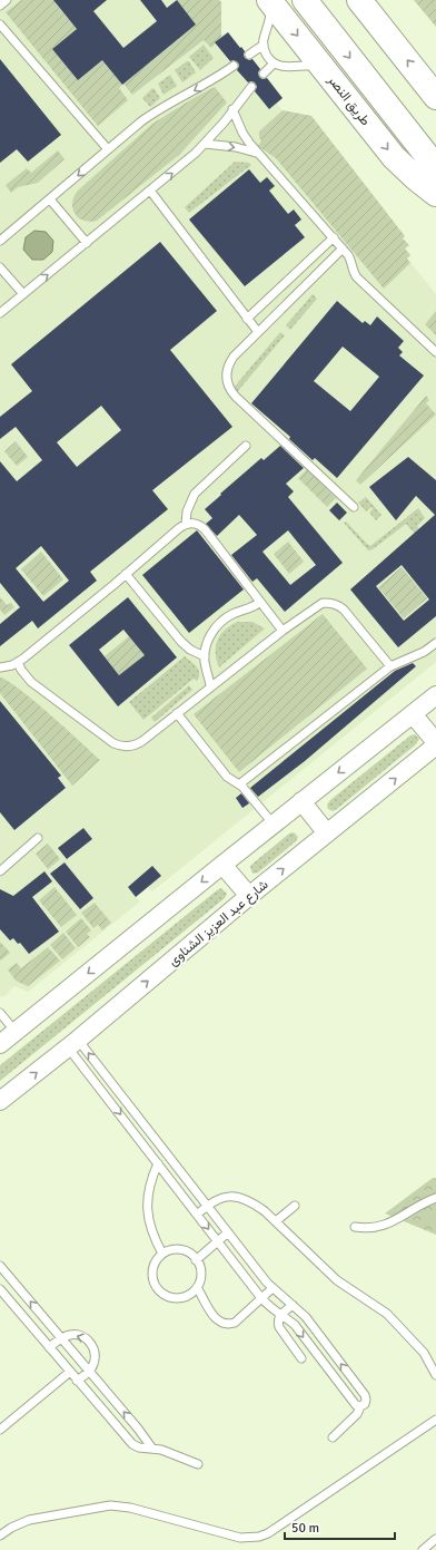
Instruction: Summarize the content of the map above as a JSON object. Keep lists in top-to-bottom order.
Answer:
{
  "streets": {
    "highway": ["طريق النصر"],
    "street": ["شارع عبد العزيز الشناوى"]
  },
  "scale_bar": "50 m"
}
